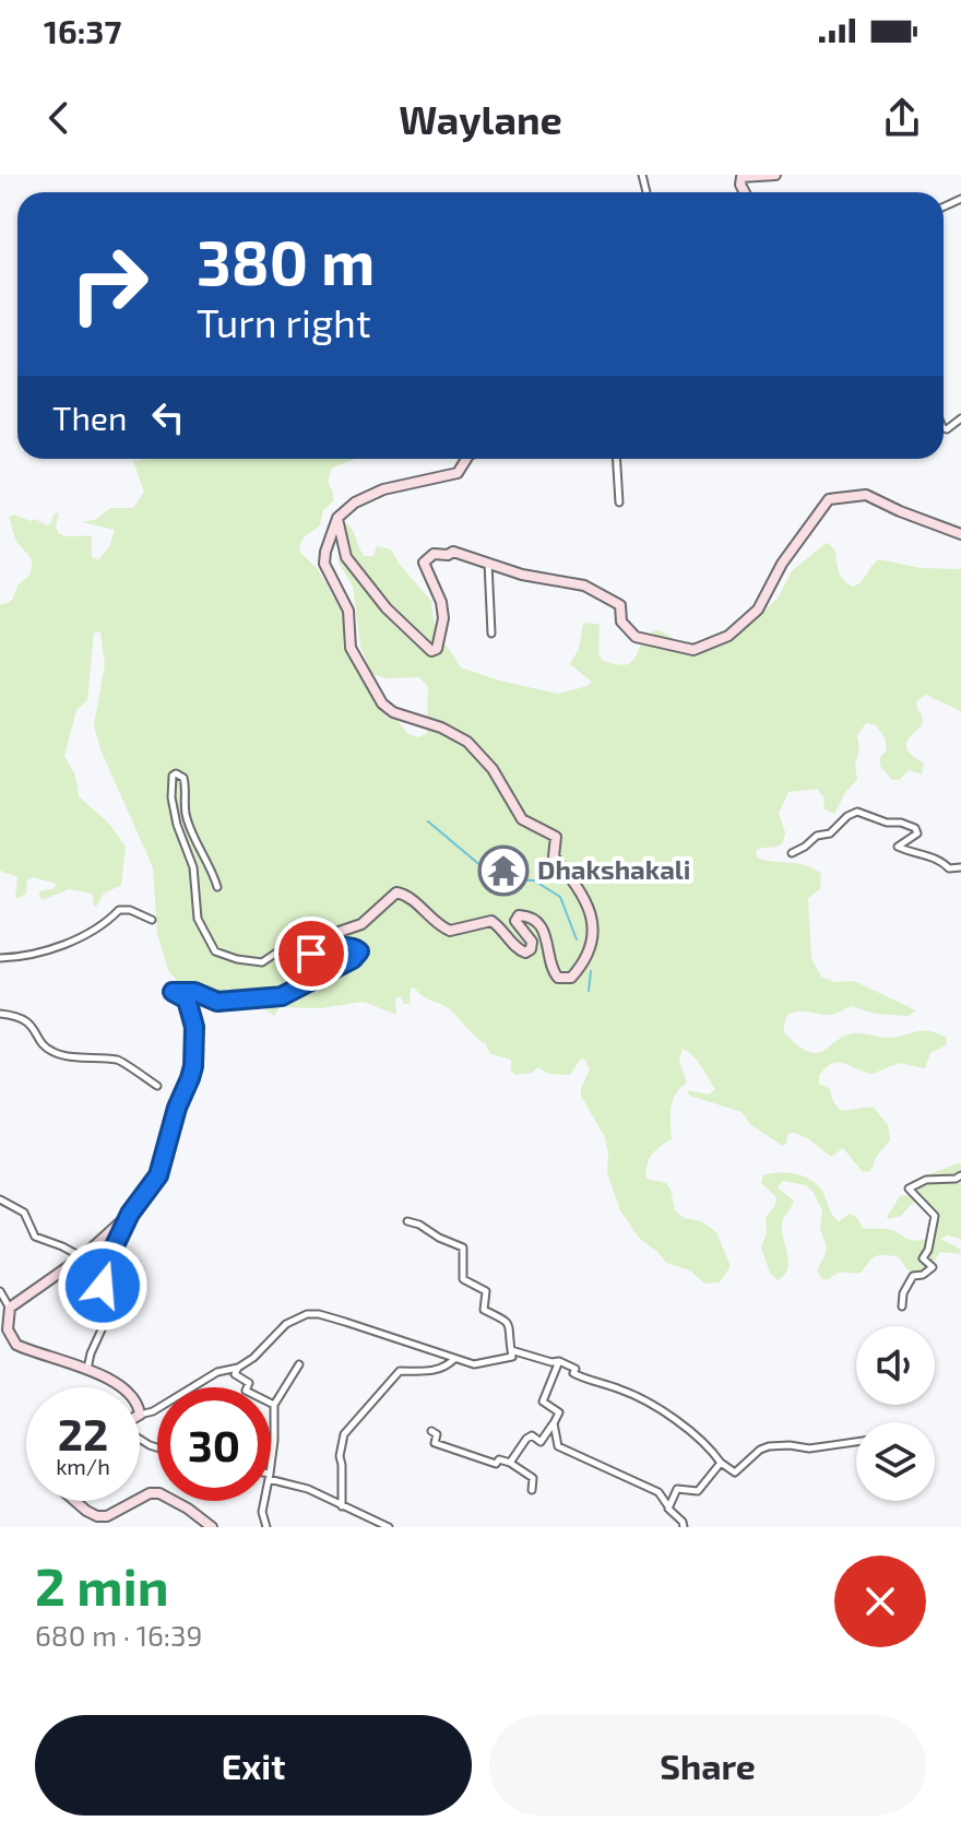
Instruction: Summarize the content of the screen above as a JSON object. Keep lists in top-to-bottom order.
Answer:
{
  "places": {
    "temple": ["Dhakshakali"]
  },
  "page": {
    "status": "16:37",
    "header": "Waylane",
    "turn": ["380 m", "Turn right"],
    "then": "Then",
    "speed": "22 km/h",
    "limit": "30",
    "heading": ["2 min", "680 m · 16:39"],
    "buttons": ["Exit", "Share"]
  }
}
